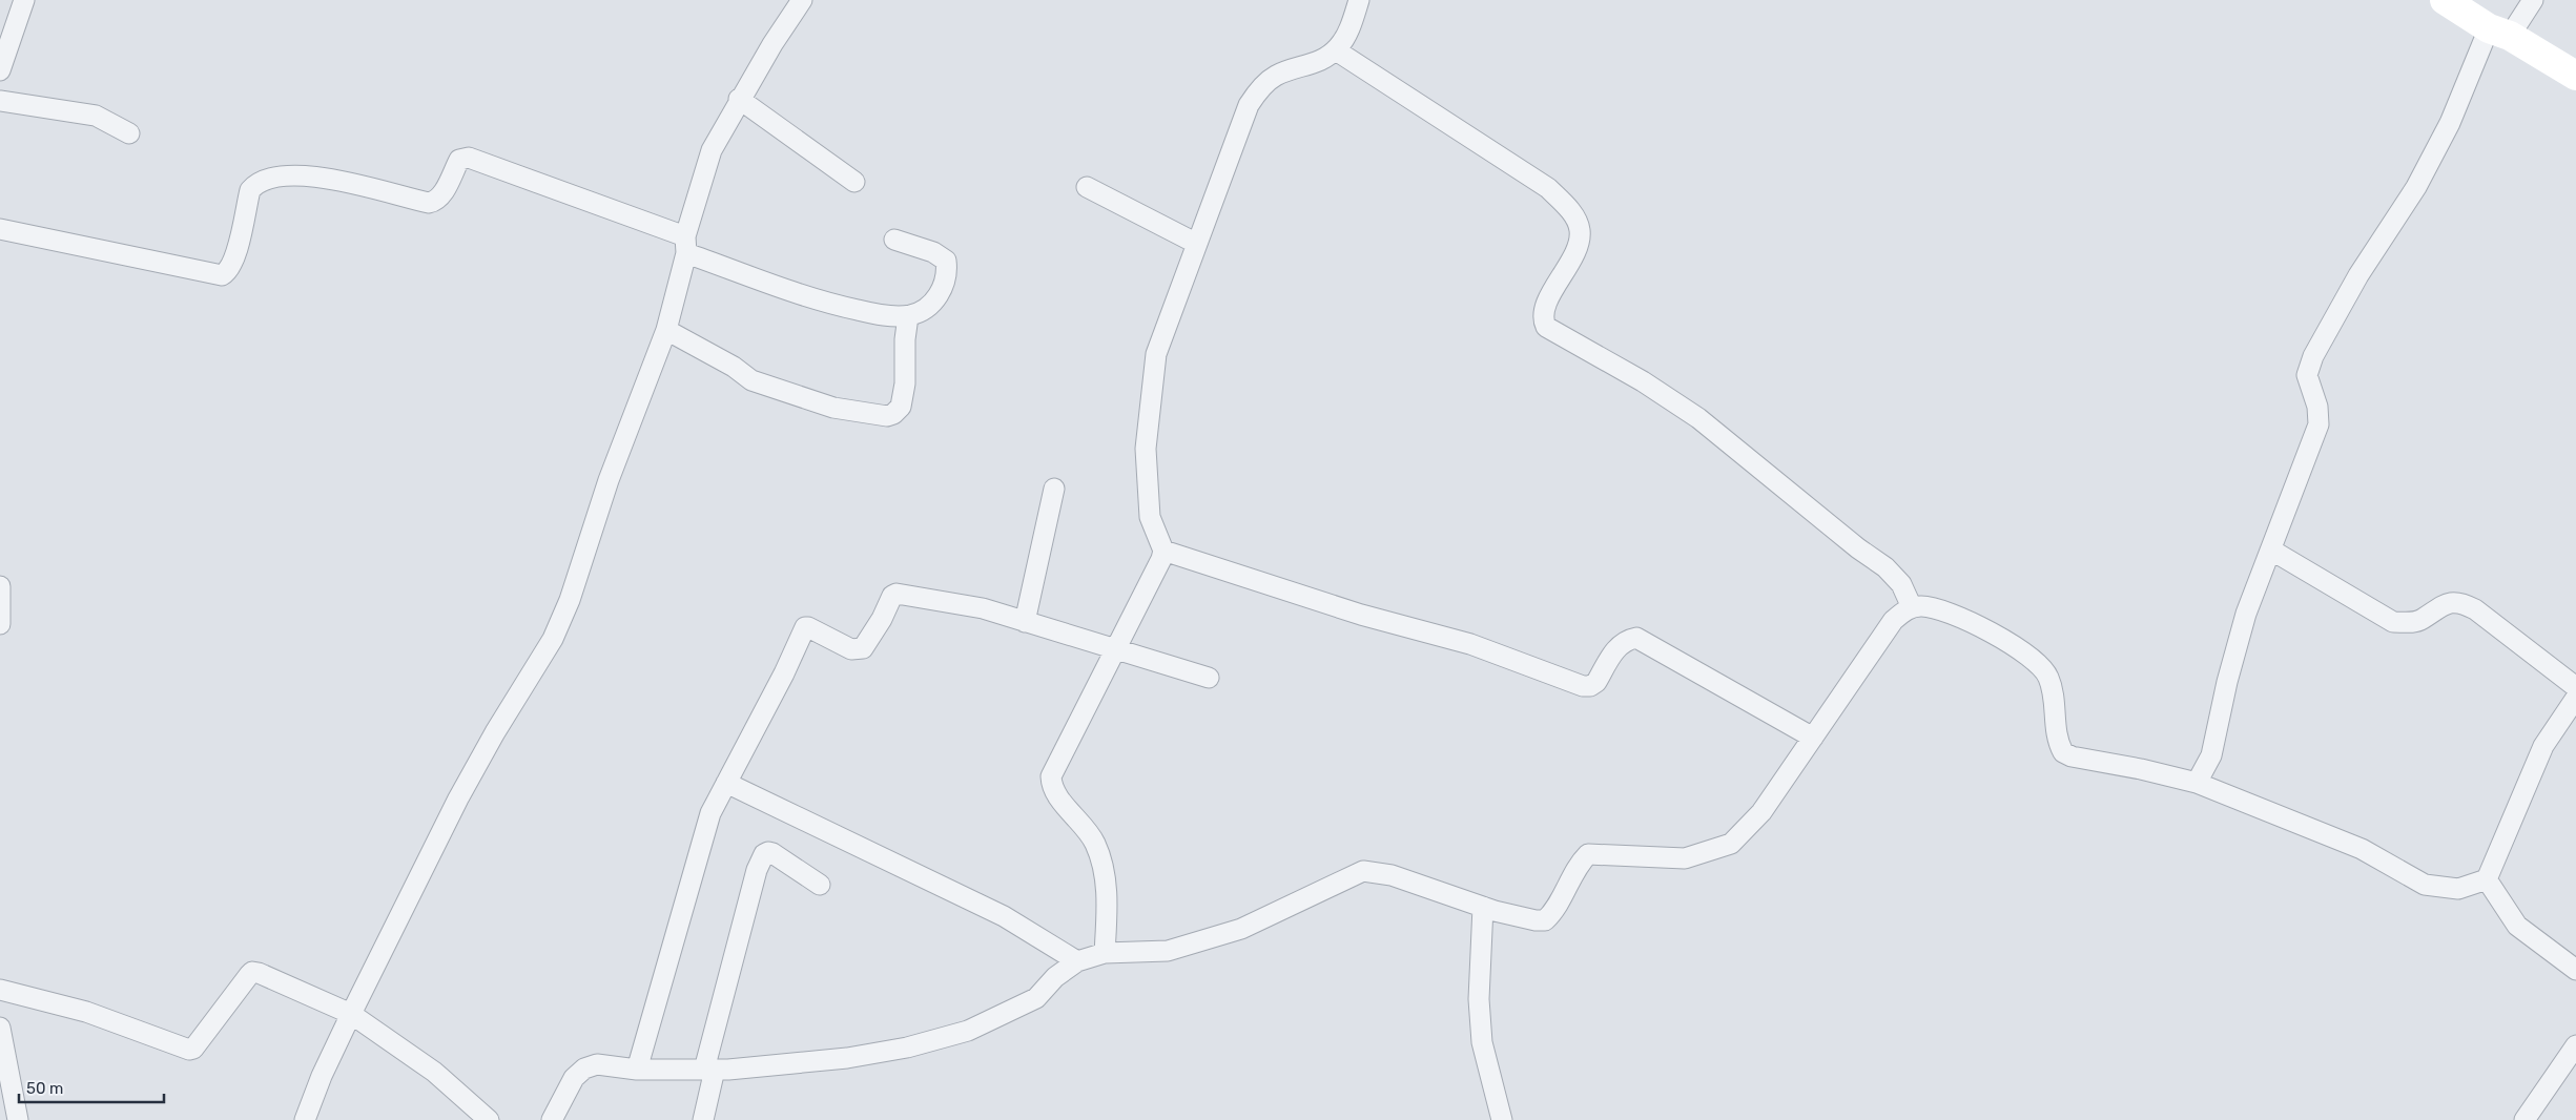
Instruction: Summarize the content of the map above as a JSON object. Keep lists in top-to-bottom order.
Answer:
{
  "scale_bar": "50 m"
}
